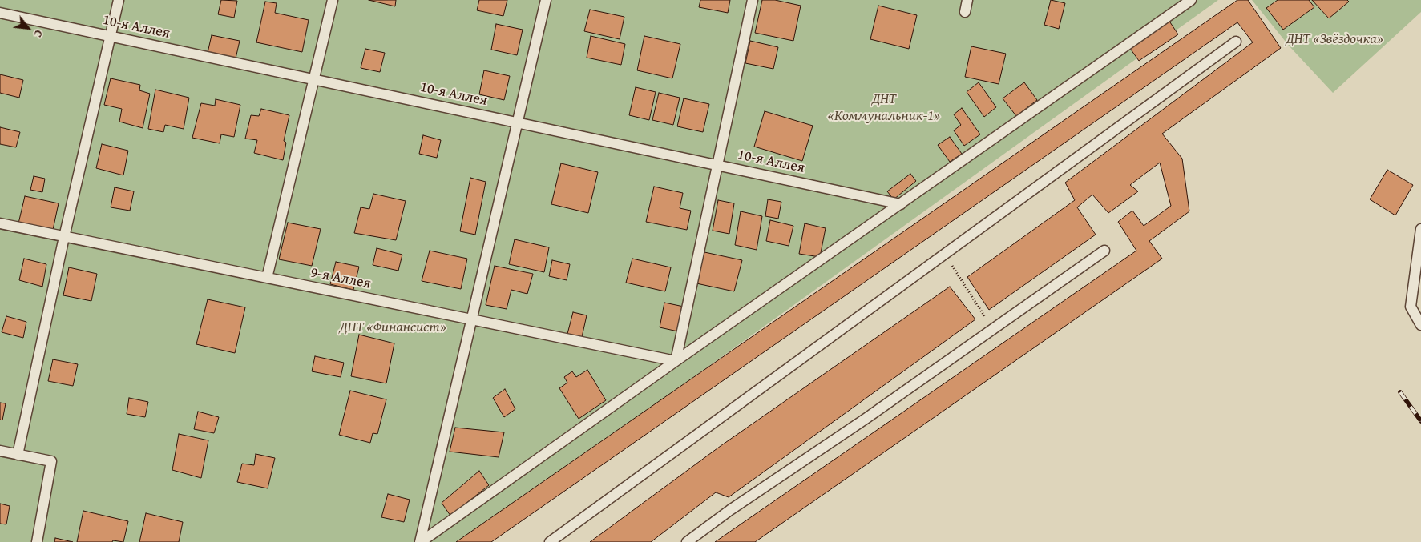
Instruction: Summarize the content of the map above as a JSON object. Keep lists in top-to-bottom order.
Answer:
{
  "streets": {
    "lane": ["10-я Аллея", "9-я Аллея"]
  },
  "parks": ["ДНТ «Звёздочка»", "ДНТ «Коммунальник-1»", "ДНТ «Финансист»"],
  "north": "bottom right"
}
